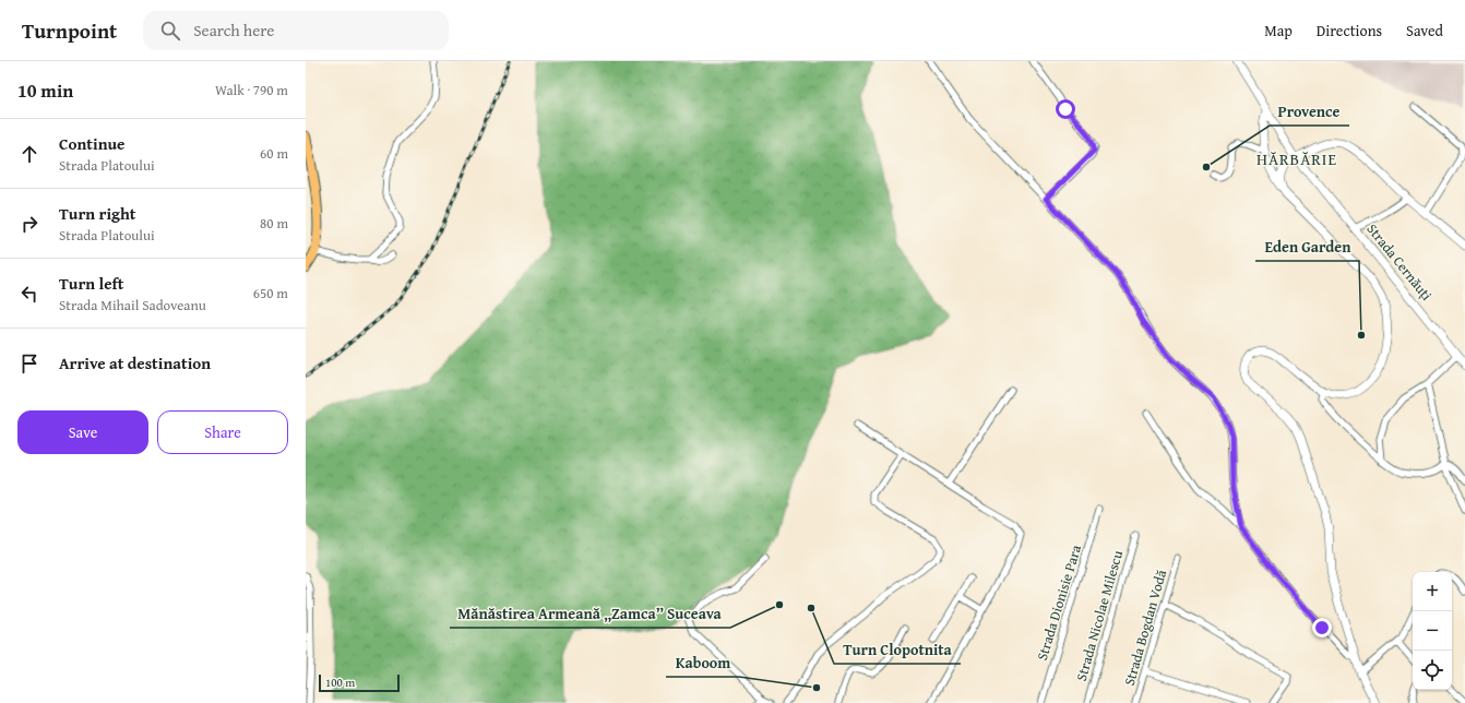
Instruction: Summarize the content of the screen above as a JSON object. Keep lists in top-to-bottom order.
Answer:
{
  "streets": {
    "street": [
      "Strada Cernăuți",
      "Strada Dionisie Para",
      "Strada Nicolae Milescu",
      "Strada Bogdan Vodă"
    ]
  },
  "districts": ["HĂRBĂRIE"],
  "places": [
    "Provence",
    "Eden Garden",
    "Mănăstirea Armeană „Zamca” Suceava",
    "Turn Clopotnita",
    "Kaboom"
  ],
  "scale_bar": "100 m",
  "page": {
    "header": "Turnpoint",
    "search": "Search here",
    "nav": ["Map", "Directions", "Saved"],
    "heading": ["10 min", "Walk · 790 m"],
    "list": [
      ["Continue", "Strada Platoului", "60 m"],
      ["Turn right", "Strada Platoului", "80 m"],
      ["Turn left", "Strada Mihail Sadoveanu", "650 m"],
      "Arrive at destination"
    ],
    "buttons": ["Save", "Share"],
    "map_buttons": ["+", "−"],
    "scale": "100 m"
  }
}
